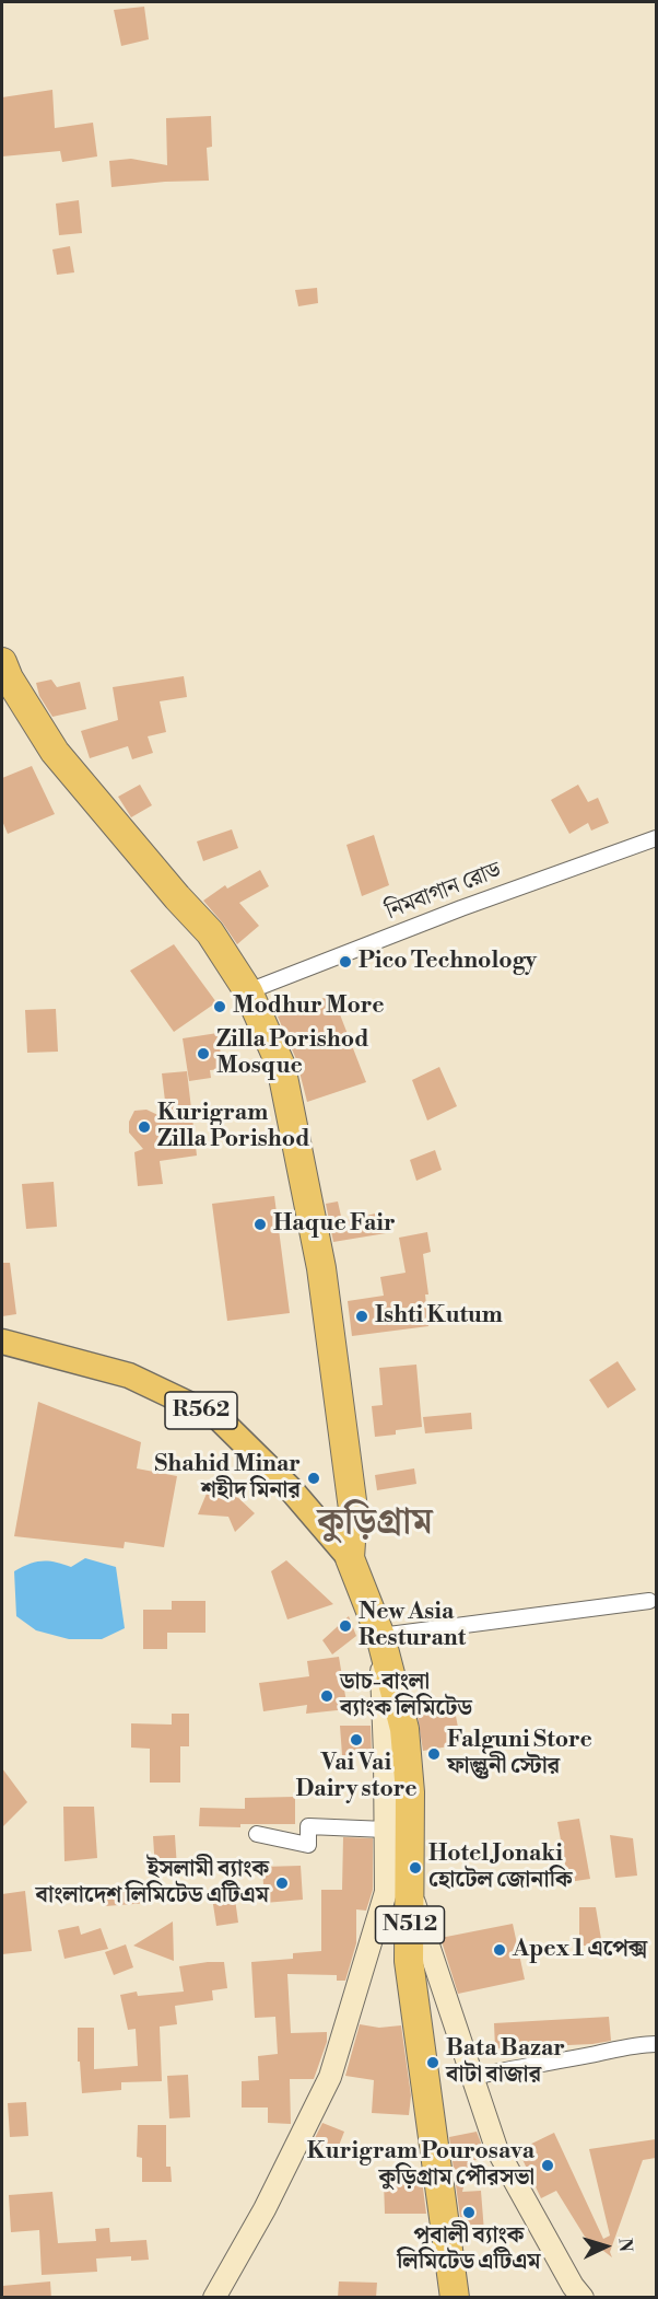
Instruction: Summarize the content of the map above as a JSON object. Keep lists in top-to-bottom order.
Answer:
{
  "streets": {
    "highway": ["N512"],
    "main road": ["R562"],
    "street": ["নিমবাগান রোড"]
  },
  "crossings": [
    ["R562", "N512"]
  ],
  "districts": ["কুড়িগ্রাম"],
  "places": [
    "Pico Technology",
    "Modhur More",
    "Zilla Porishod Mosque",
    "Kurigram Zilla Porishod",
    "Haque Fair",
    "Ishti Kutum",
    "Shahid Minar শহীদ মিনার",
    "New Asia Resturant",
    "ডাচ-বাংলা ব্যাংক লিমিটেড",
    "Vai Vai Dairy store",
    "Falguni Store ফাল্গুনী স্টোর",
    "Hotel Jonaki হোটেল জোনাকি",
    "ইসলামী ব্যাংক বাংলাদেশ লিমিটেড এটিএম",
    "Apex 1 এপেক্স",
    "Bata Bazar বাটা বাজার",
    "Kurigram Pourosava কুড়িগ্রাম পৌরসভা",
    "পূবালী ব্যাংক লিমিটেড এটিএম"
  ],
  "north": "right"
}
